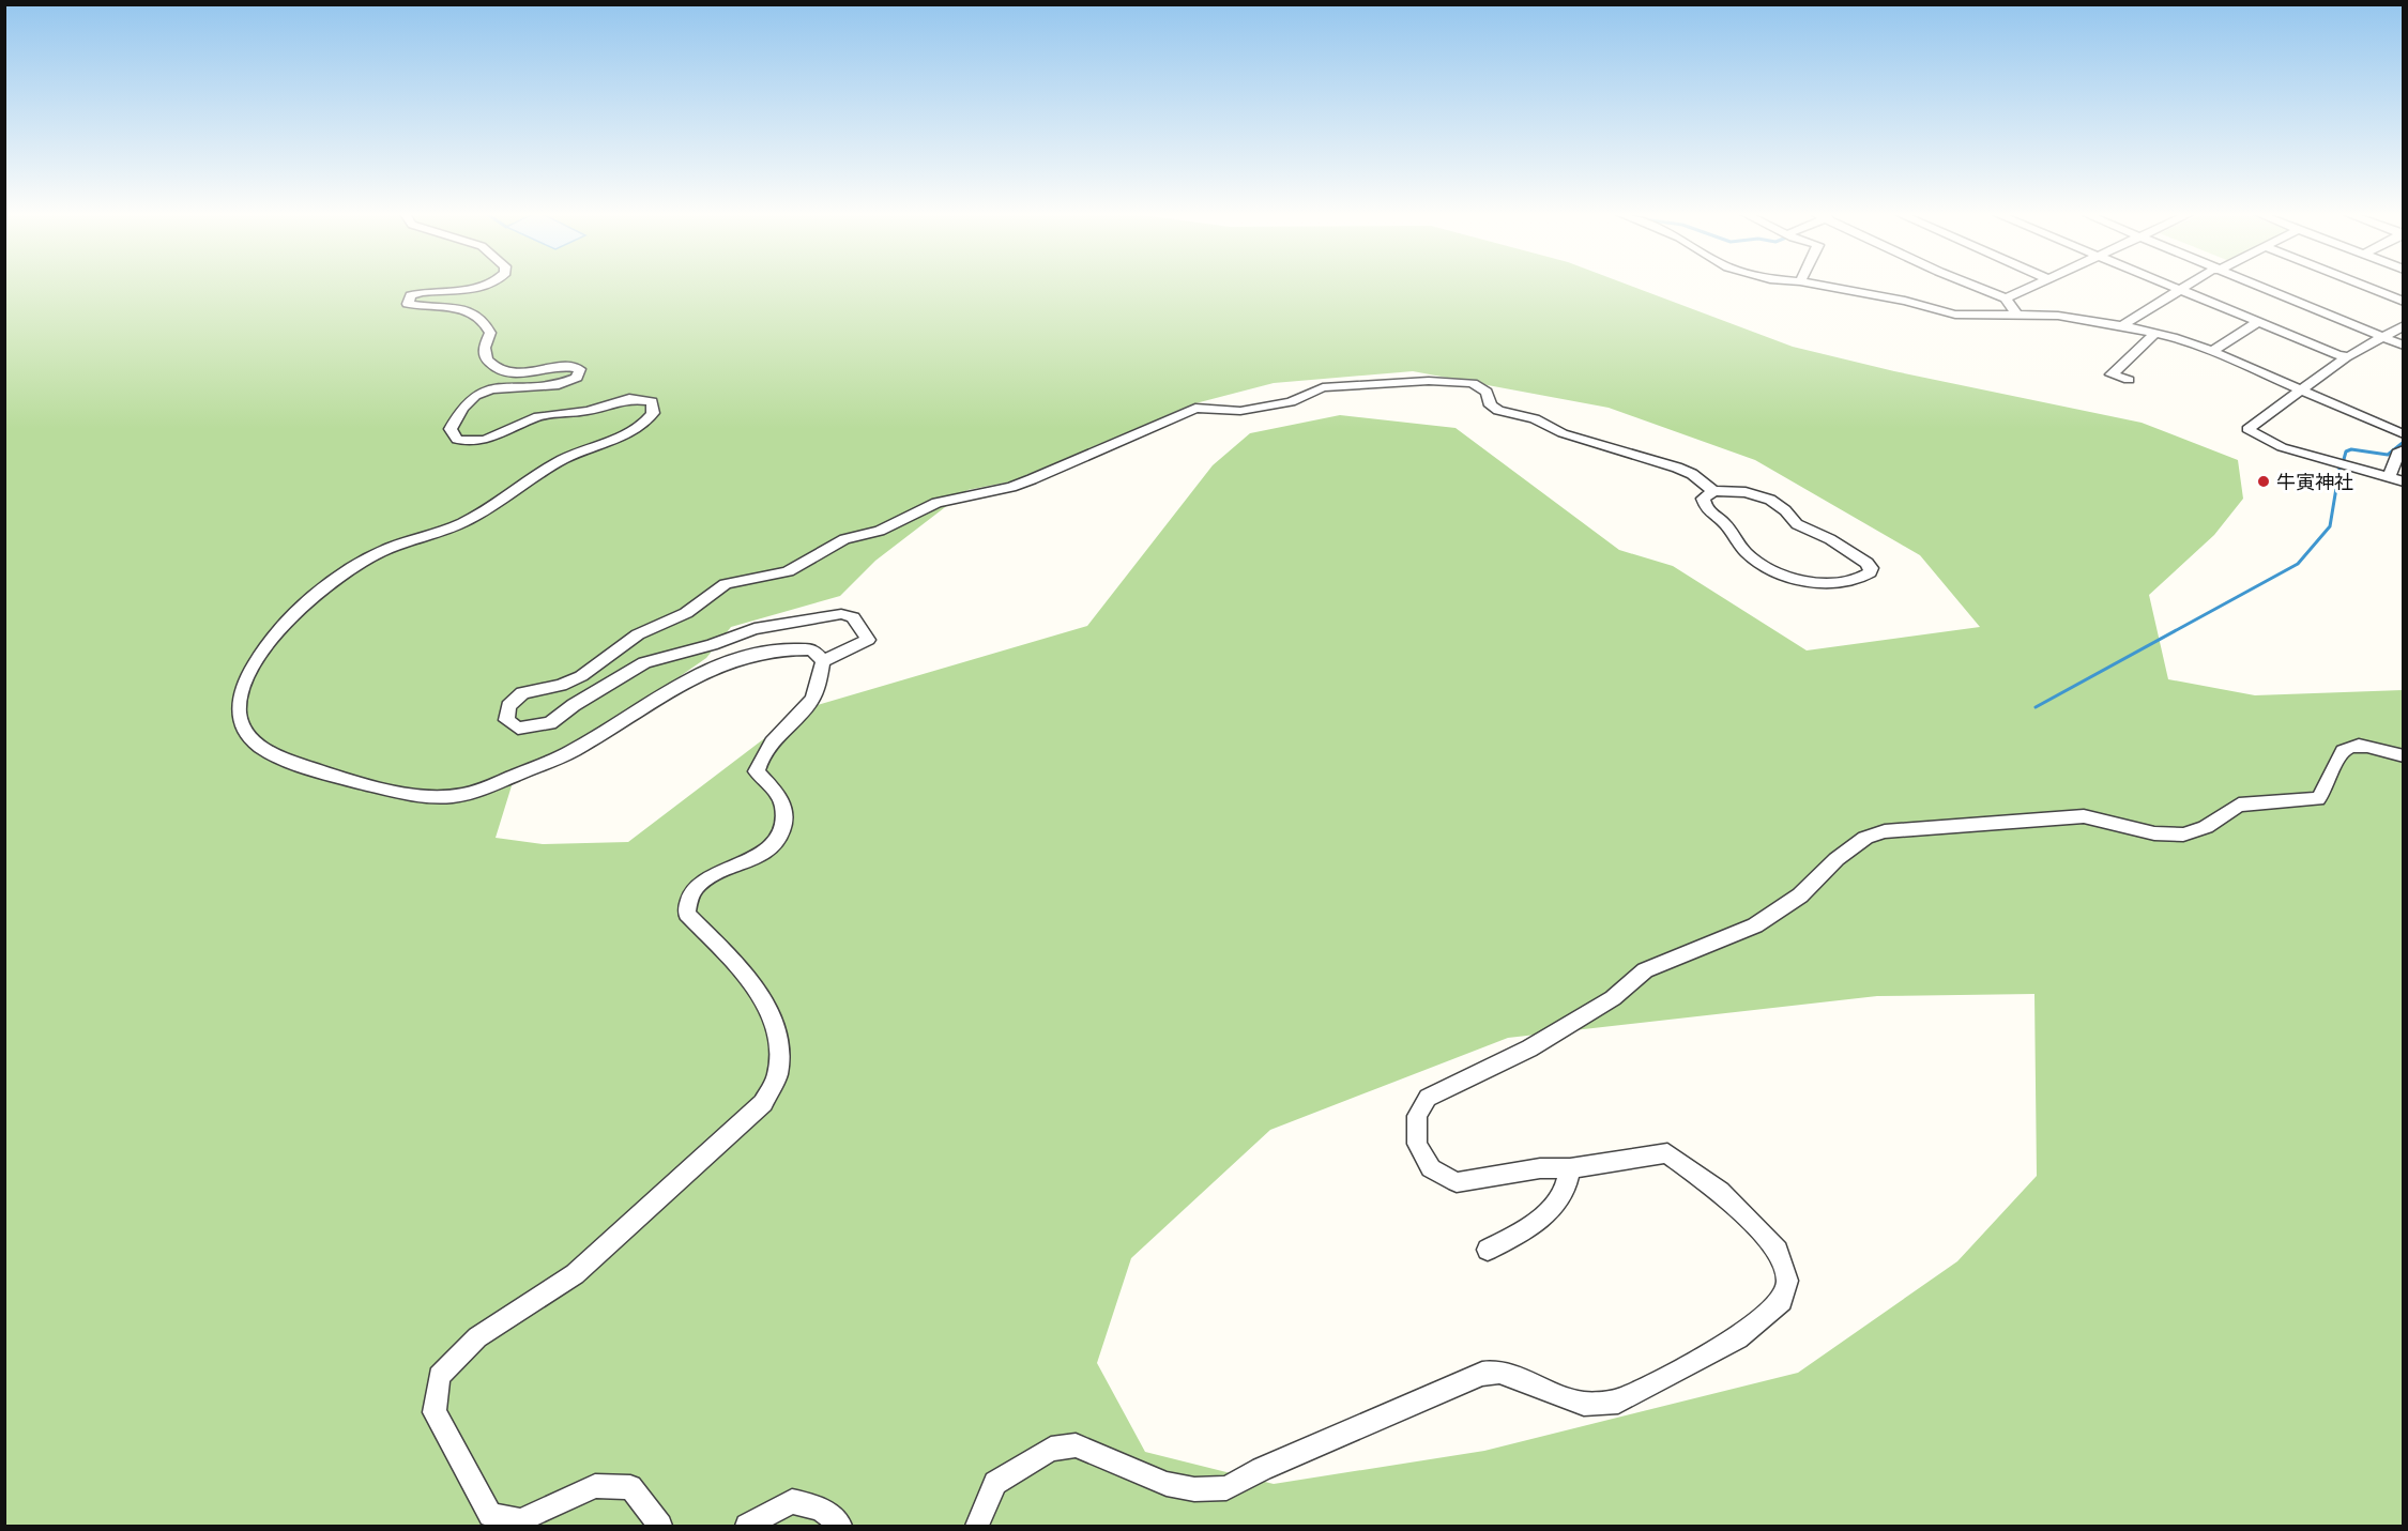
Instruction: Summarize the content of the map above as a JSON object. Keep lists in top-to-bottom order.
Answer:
{
  "places": ["牛寅神社"]
}
